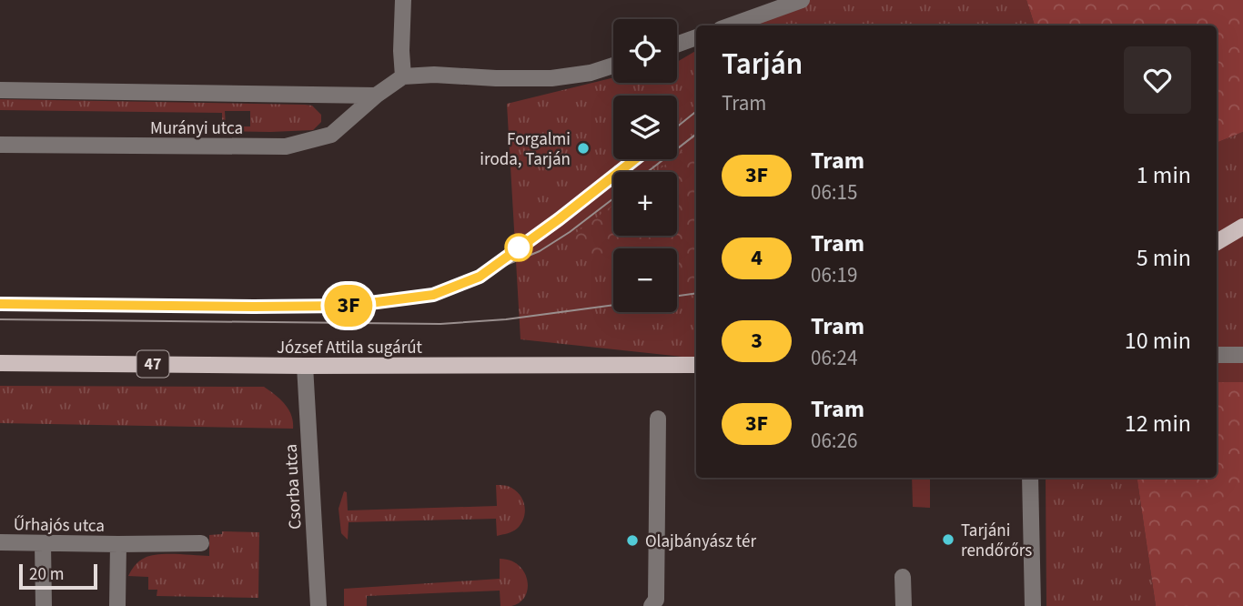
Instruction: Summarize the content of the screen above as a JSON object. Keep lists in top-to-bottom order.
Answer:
{
  "streets": {
    "main road": ["József Attila sugárút", "47"],
    "street": ["Murányi utca", "Csorba utca", "Űrhajós utca"]
  },
  "crossings": [
    ["József Attila sugárút", "Csorba utca"]
  ],
  "places": ["Forgalmi iroda, Tarján", "Tarjáni rendőrőrs", "Olajbányász tér"],
  "lines": ["tram line 3F"],
  "scale_bar": "20 m",
  "page": {
    "on_map": "3F",
    "map_buttons": ["+", "−"],
    "heading": ["Tarján", "Tram"],
    "list": [
      {
        "mark": "3F",
        "name": "Tram",
        "note": "06:15",
        "value": "1 min"
      },
      {
        "mark": "4",
        "name": "Tram",
        "note": "06:19",
        "value": "5 min"
      },
      {
        "mark": "3",
        "name": "Tram",
        "note": "06:24",
        "value": "10 min"
      },
      {
        "mark": "3F",
        "name": "Tram",
        "note": "06:26",
        "value": "12 min"
      }
    ],
    "scale": "20 m"
  }
}
